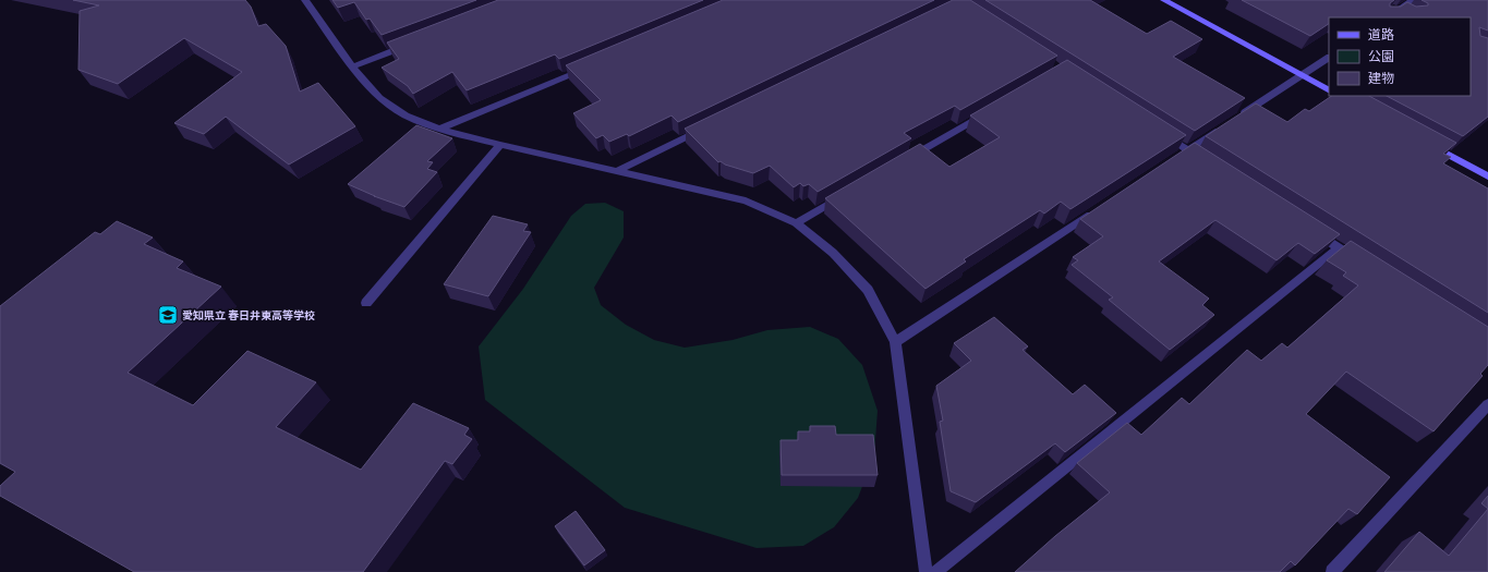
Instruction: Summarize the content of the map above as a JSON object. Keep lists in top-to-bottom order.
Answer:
{
  "places": {
    "school or university": ["愛知県立 春日井東高等学校"]
  },
  "legend": ["道路", "公園", "建物"]
}
